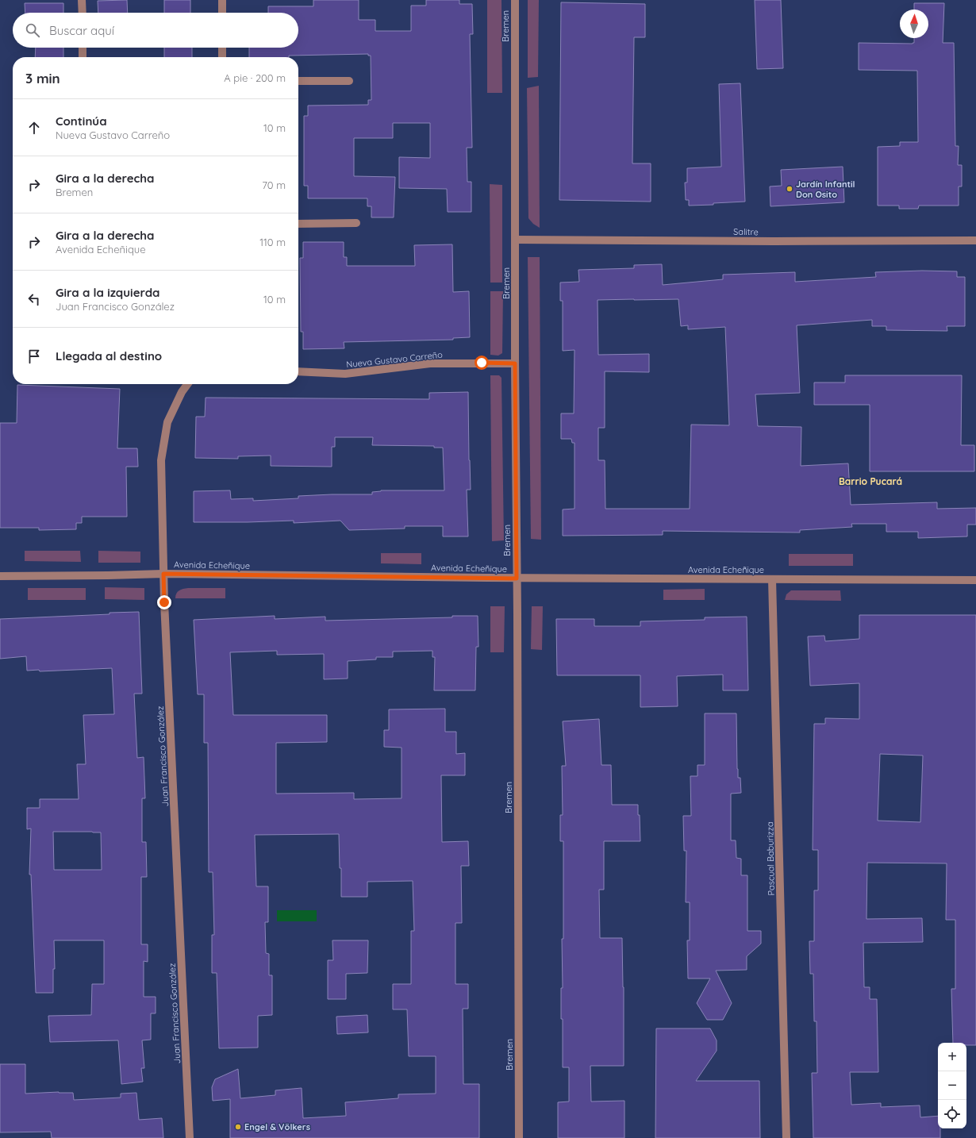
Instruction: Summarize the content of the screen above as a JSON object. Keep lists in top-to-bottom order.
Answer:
{
  "streets": {
    "street": [
      "Bremen",
      "Salitre",
      "Nueva Gustavo Carreño",
      "Avenida Echeñique",
      "Juan Francisco González",
      "Pascual Baburizza"
    ]
  },
  "crossings": [
    ["Bremen", "Salitre"],
    ["Bremen", "Nueva Gustavo Carreño"],
    ["Bremen", "Avenida Echeñique"],
    ["Avenida Echeñique", "Juan Francisco González"],
    ["Avenida Echeñique", "Pascual Baburizza"]
  ],
  "districts": ["Barrio Pucará"],
  "places": ["Jardín Infantil Don Osito", "Engel & Völkers"],
  "north": "top",
  "page": {
    "search": "Buscar aquí",
    "heading": ["3 min", "A pie · 200 m"],
    "list": [
      ["Continúa", "Nueva Gustavo Carreño", "10 m"],
      ["Gira a la derecha", "Bremen", "70 m"],
      ["Gira a la derecha", "Avenida Echeñique", "110 m"],
      ["Gira a la izquierda", "Juan Francisco González", "10 m"],
      "Llegada al destino"
    ],
    "map_buttons": ["+", "−"]
  }
}
